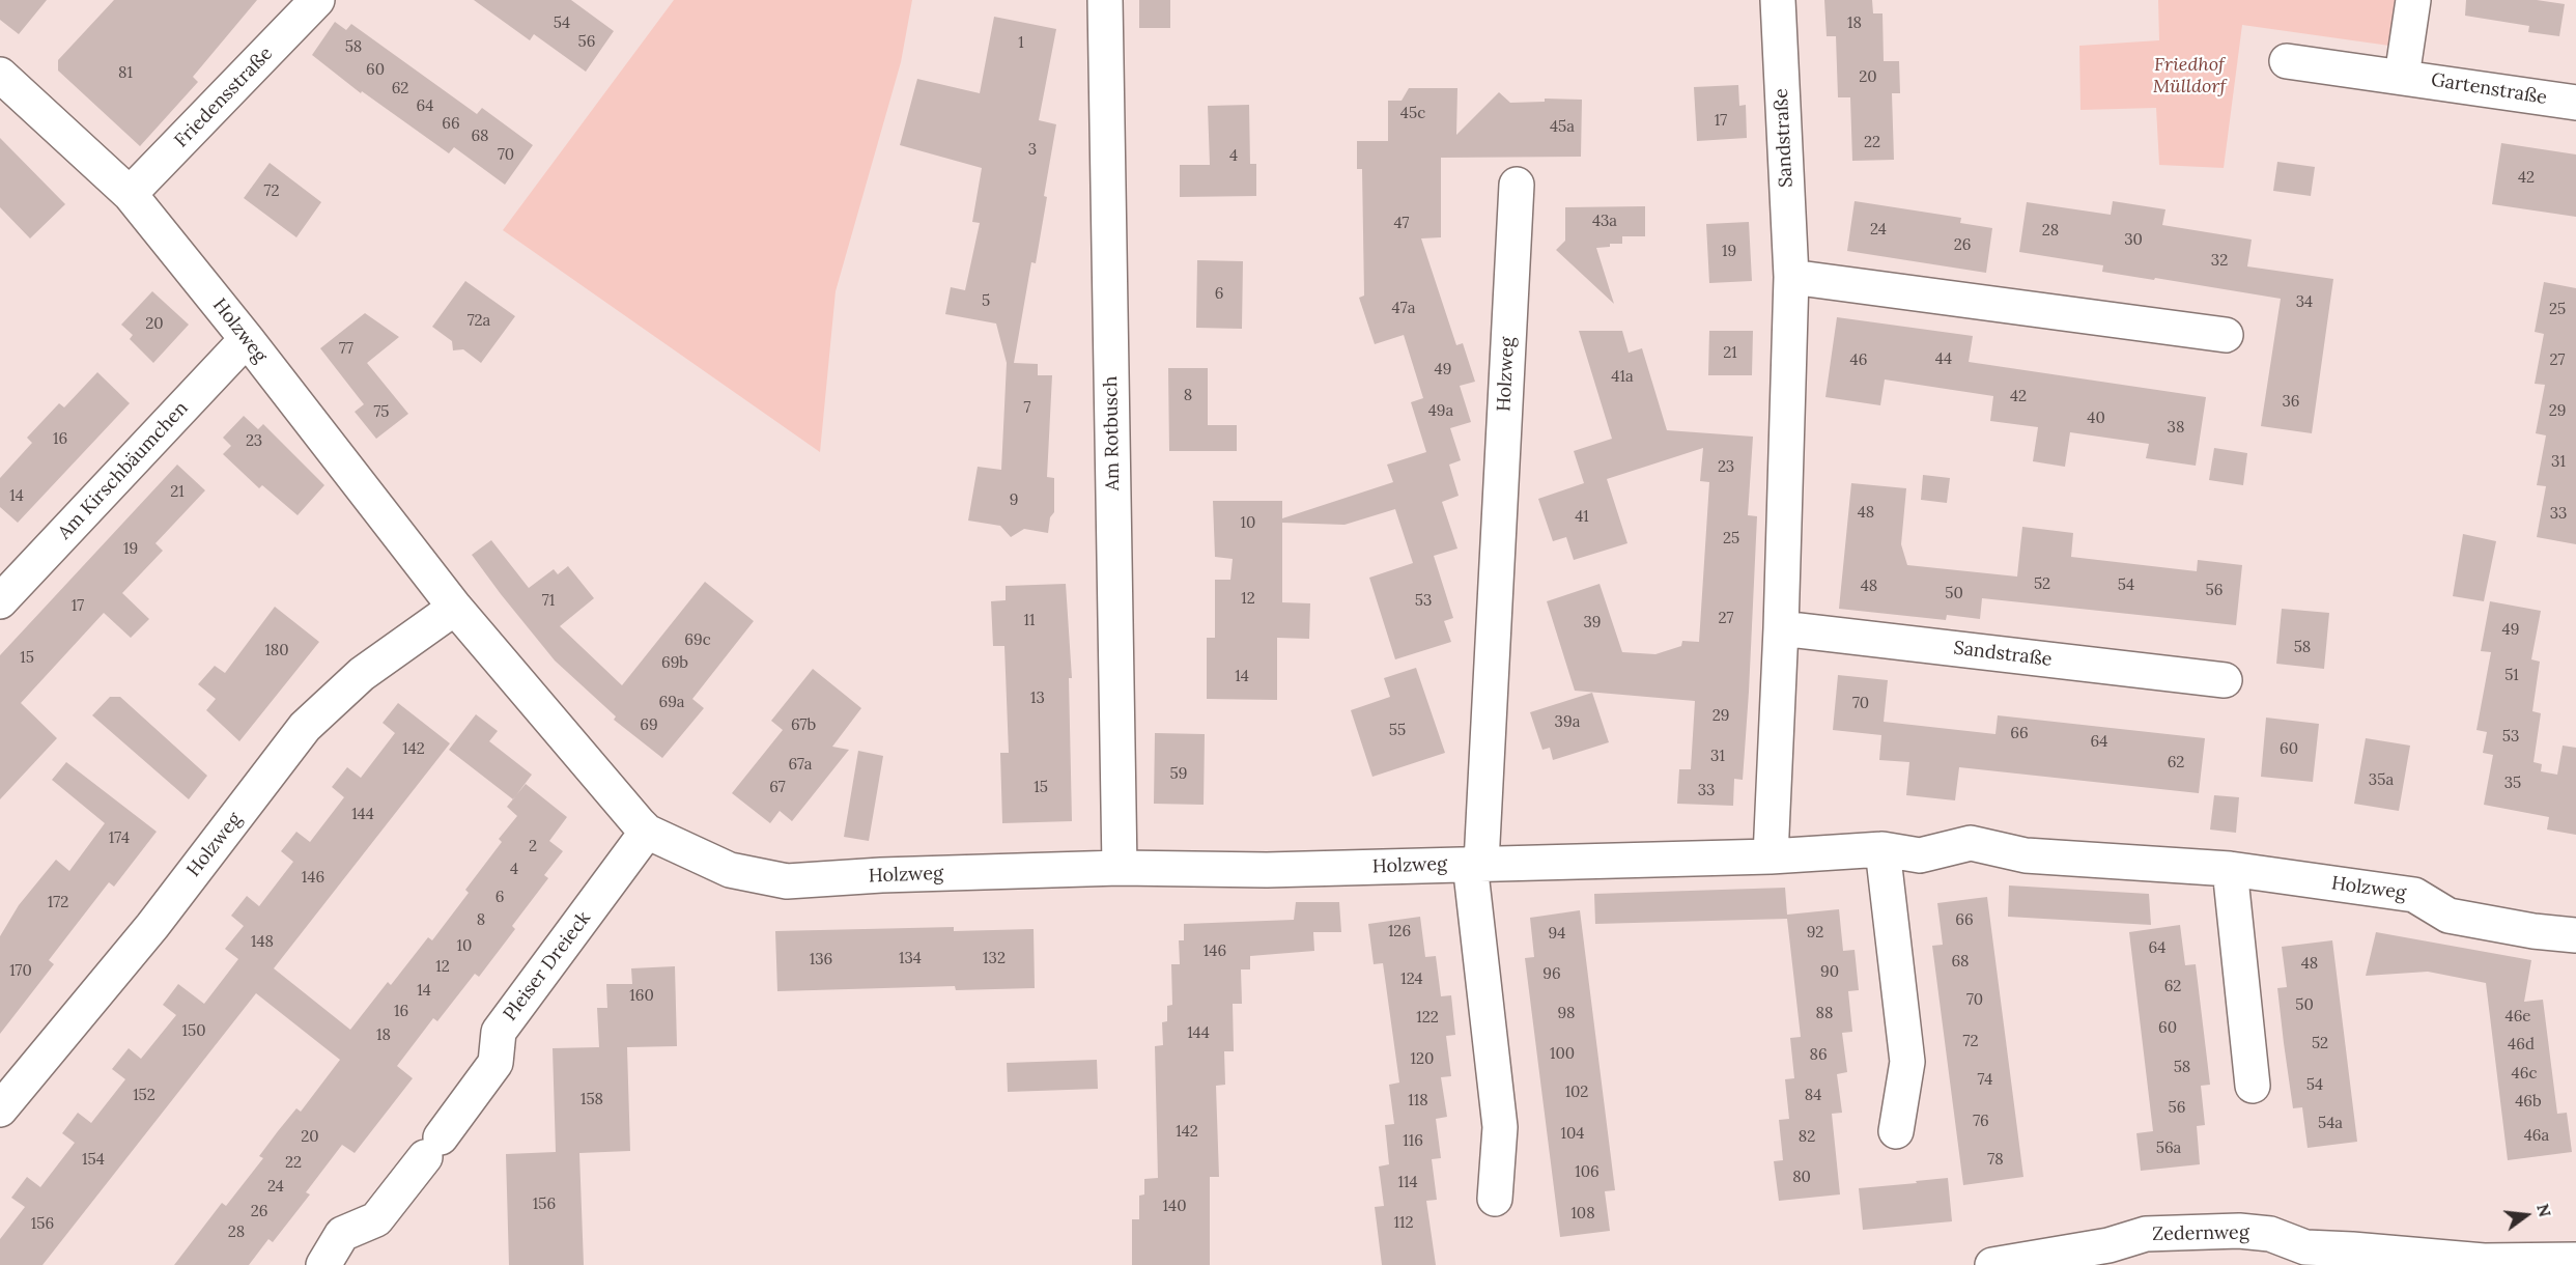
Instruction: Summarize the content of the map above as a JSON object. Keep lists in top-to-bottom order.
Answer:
{
  "streets": {
    "street": [
      "Gartenstraße",
      "Friedensstraße",
      "Sandstraße",
      "Holzweg",
      "Am Rotbusch",
      "Am Kirschbäumchen",
      "Pleiser Dreieck",
      "Zedernweg"
    ]
  },
  "crossings": [
    ["Friedensstraße", "Holzweg"],
    ["Sandstraße", "Holzweg"],
    ["Holzweg", "Am Rotbusch"],
    ["Holzweg", "Am Kirschbäumchen"],
    ["Holzweg", "Pleiser Dreieck"]
  ],
  "parks": ["Friedhof Mülldorf"],
  "house_numbers": [
    "54",
    "18",
    "56",
    "1",
    "58",
    "60",
    "81",
    "20",
    "62",
    "64",
    "45c",
    "17",
    "66",
    "45a",
    "68",
    "22",
    "3",
    "70",
    "4",
    "42",
    "72",
    "43a",
    "47",
    "24",
    "28",
    "30",
    "26",
    "19",
    "32",
    "6",
    "5",
    "34",
    "47a",
    "25",
    "72a",
    "20",
    "77",
    "21",
    "44",
    "46",
    "27",
    "49",
    "41a",
    "8",
    "42",
    "36",
    "7",
    "49a",
    "29",
    "75",
    "40",
    "38",
    "16",
    "23",
    "31",
    "23",
    "21",
    "14",
    "9",
    "48",
    "33",
    "41",
    "10",
    "25",
    "19",
    "52",
    "54",
    "48",
    "56",
    "50",
    "12",
    "71",
    "53",
    "17",
    "27",
    "11",
    "39",
    "49",
    "69c",
    "58",
    "180",
    "15",
    "69b",
    "51",
    "14",
    "13",
    "69a",
    "70",
    "29",
    "39a",
    "69",
    "67b",
    "55",
    "66",
    "53",
    "64",
    "142",
    "60",
    "31",
    "62",
    "67a",
    "59",
    "35a",
    "35",
    "67",
    "15",
    "33",
    "144",
    "174",
    "2",
    "4",
    "146",
    "6",
    "172",
    "8",
    "66",
    "126",
    "92",
    "94",
    "148",
    "10",
    "64",
    "146",
    "134",
    "132",
    "136",
    "68",
    "48",
    "12",
    "170",
    "90",
    "96",
    "124",
    "62",
    "14",
    "160",
    "70",
    "50",
    "16",
    "98",
    "88",
    "46e",
    "122",
    "60",
    "150",
    "144",
    "18",
    "72",
    "52",
    "46d",
    "100",
    "86",
    "120",
    "58",
    "46c",
    "74",
    "54",
    "102",
    "152",
    "84",
    "158",
    "118",
    "46b",
    "56",
    "76",
    "54a",
    "142",
    "104",
    "46a",
    "20",
    "82",
    "116",
    "56a",
    "154",
    "78",
    "22",
    "106",
    "80",
    "114",
    "24",
    "156",
    "140",
    "26",
    "108",
    "112",
    "156",
    "28"
  ],
  "north": "right"
}
